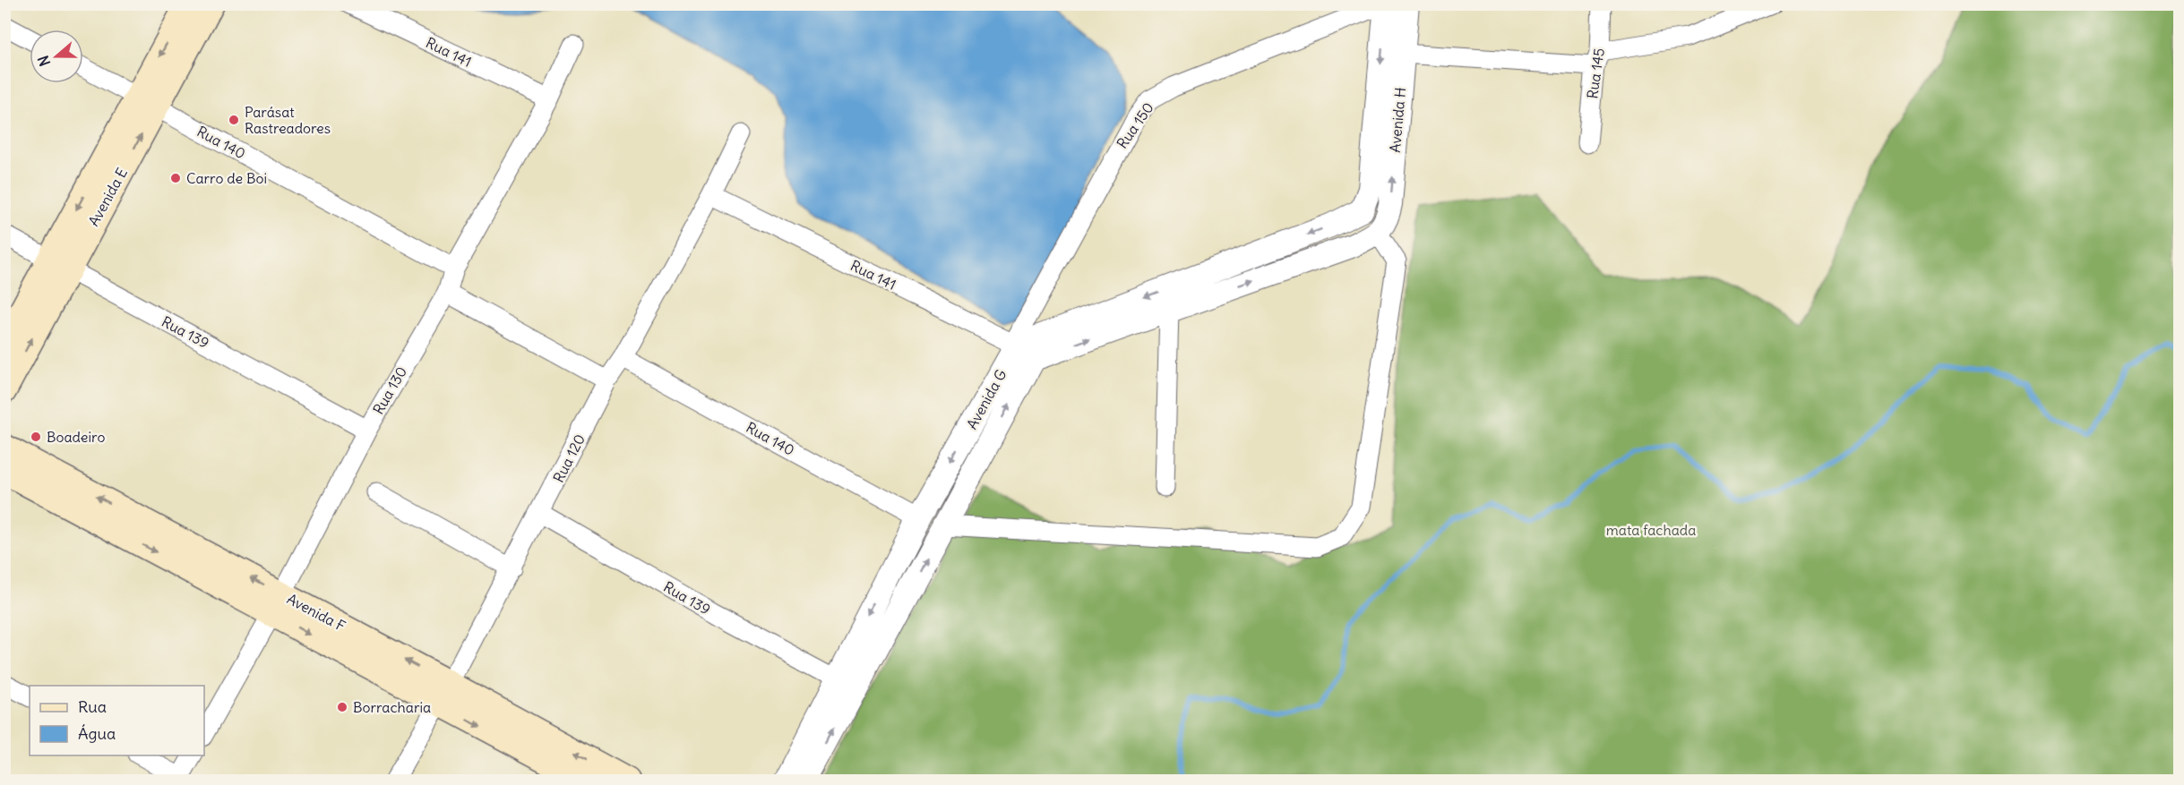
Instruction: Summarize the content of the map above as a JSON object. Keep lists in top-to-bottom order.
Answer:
{
  "streets": {
    "main road": ["Avenida E", "Avenida F"],
    "street": [
      "Rua 141",
      "Rua 145",
      "Avenida H",
      "Rua 150",
      "Rua 140",
      "Rua 139",
      "Rua 130",
      "Avenida G",
      "Rua 120"
    ]
  },
  "crossings": [
    ["Rua 141", "Rua 150"],
    ["Rua 141", "Rua 130"],
    ["Rua 141", "Avenida G"],
    ["Rua 141", "Rua 120"],
    ["Avenida H", "Rua 150"],
    ["Rua 150", "Avenida G"],
    ["Rua 140", "Avenida E"],
    ["Rua 140", "Rua 130"],
    ["Rua 140", "Avenida G"],
    ["Rua 140", "Rua 120"],
    ["Avenida E", "Rua 139"],
    ["Rua 139", "Rua 130"],
    ["Rua 139", "Avenida G"],
    ["Rua 139", "Rua 120"],
    ["Rua 130", "Avenida F"],
    ["Rua 120", "Avenida F"]
  ],
  "parks": ["mata fachada"],
  "places": [
    "Parásat Rastreadores",
    "Carro de Boi",
    "Boadeiro",
    "Borracharia"
  ],
  "legend": ["Rua", "Água"],
  "north": "left"
}
